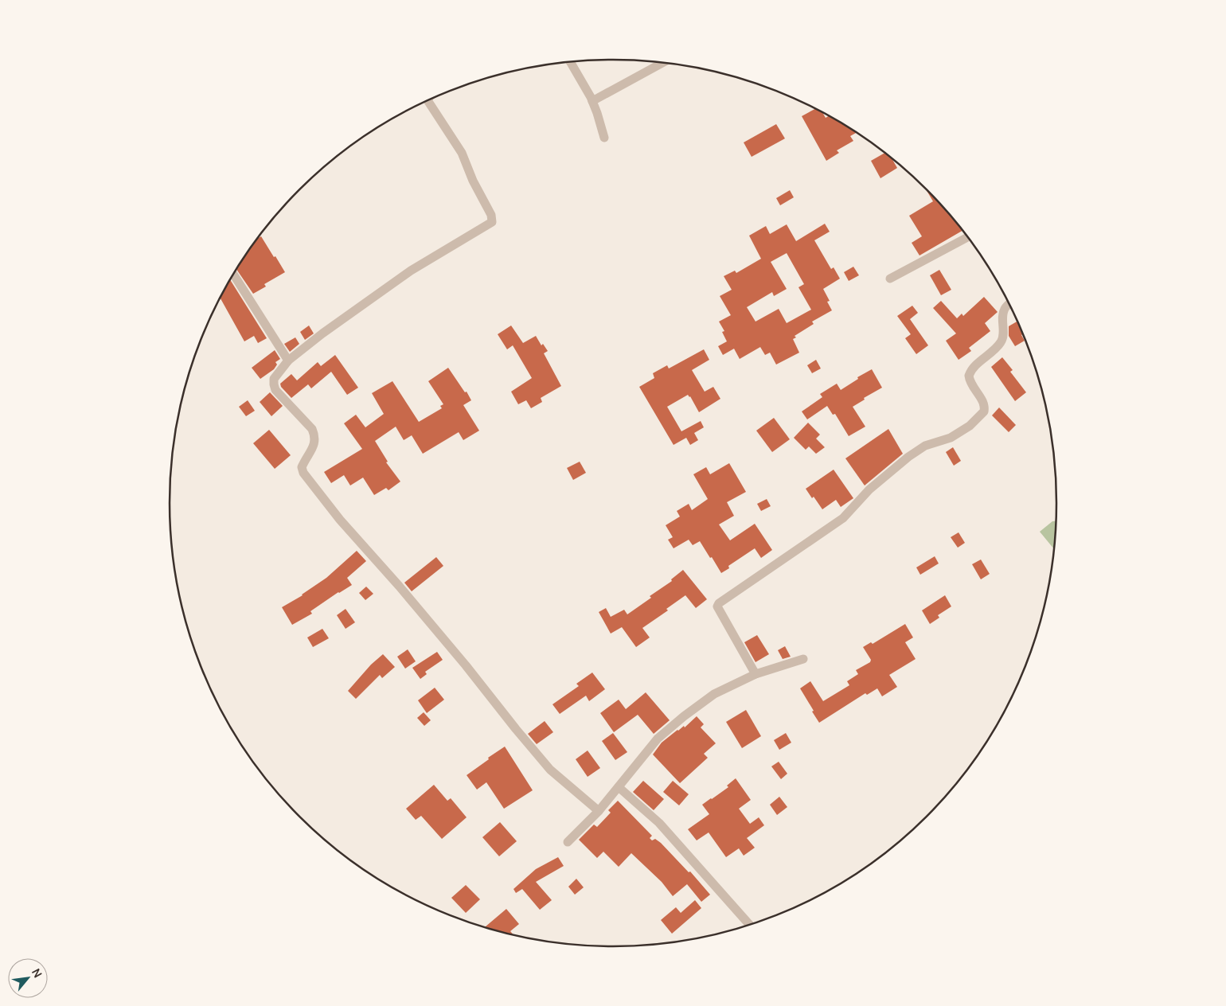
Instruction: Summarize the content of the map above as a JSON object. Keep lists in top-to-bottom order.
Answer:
{
  "north": "top right"
}
